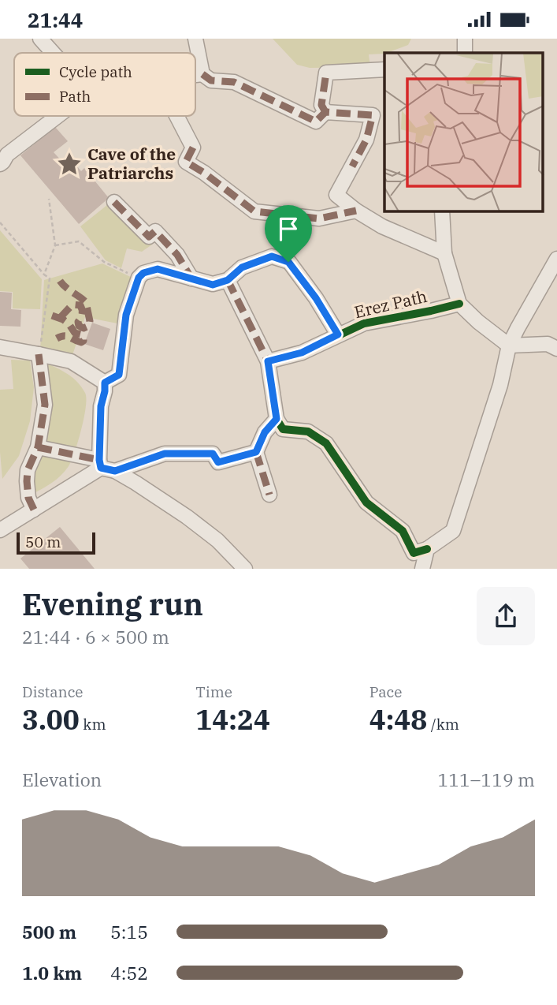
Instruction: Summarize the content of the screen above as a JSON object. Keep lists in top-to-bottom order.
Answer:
{
  "streets": {
    "street": ["Erez Path"]
  },
  "places": {
    "place": ["Cave of the Patriarchs"]
  },
  "legend": ["Cycle path", "Path"],
  "scale_bar": "50 m",
  "page": {
    "status": "21:44",
    "scale": "50 m",
    "heading": ["Evening run", "21:44 · 6 × 500 m"],
    "stats": [
      ["Distance", "3.00 km"],
      ["Time", "14:24"],
      ["Pace", "4:48 /km"]
    ],
    "chart": ["Elevation", "111–119 m"],
    "list": [
      {
        "name": "500 m",
        "note": "5:15"
      },
      {
        "name": "1.0 km",
        "note": "4:52"
      }
    ]
  }
}
